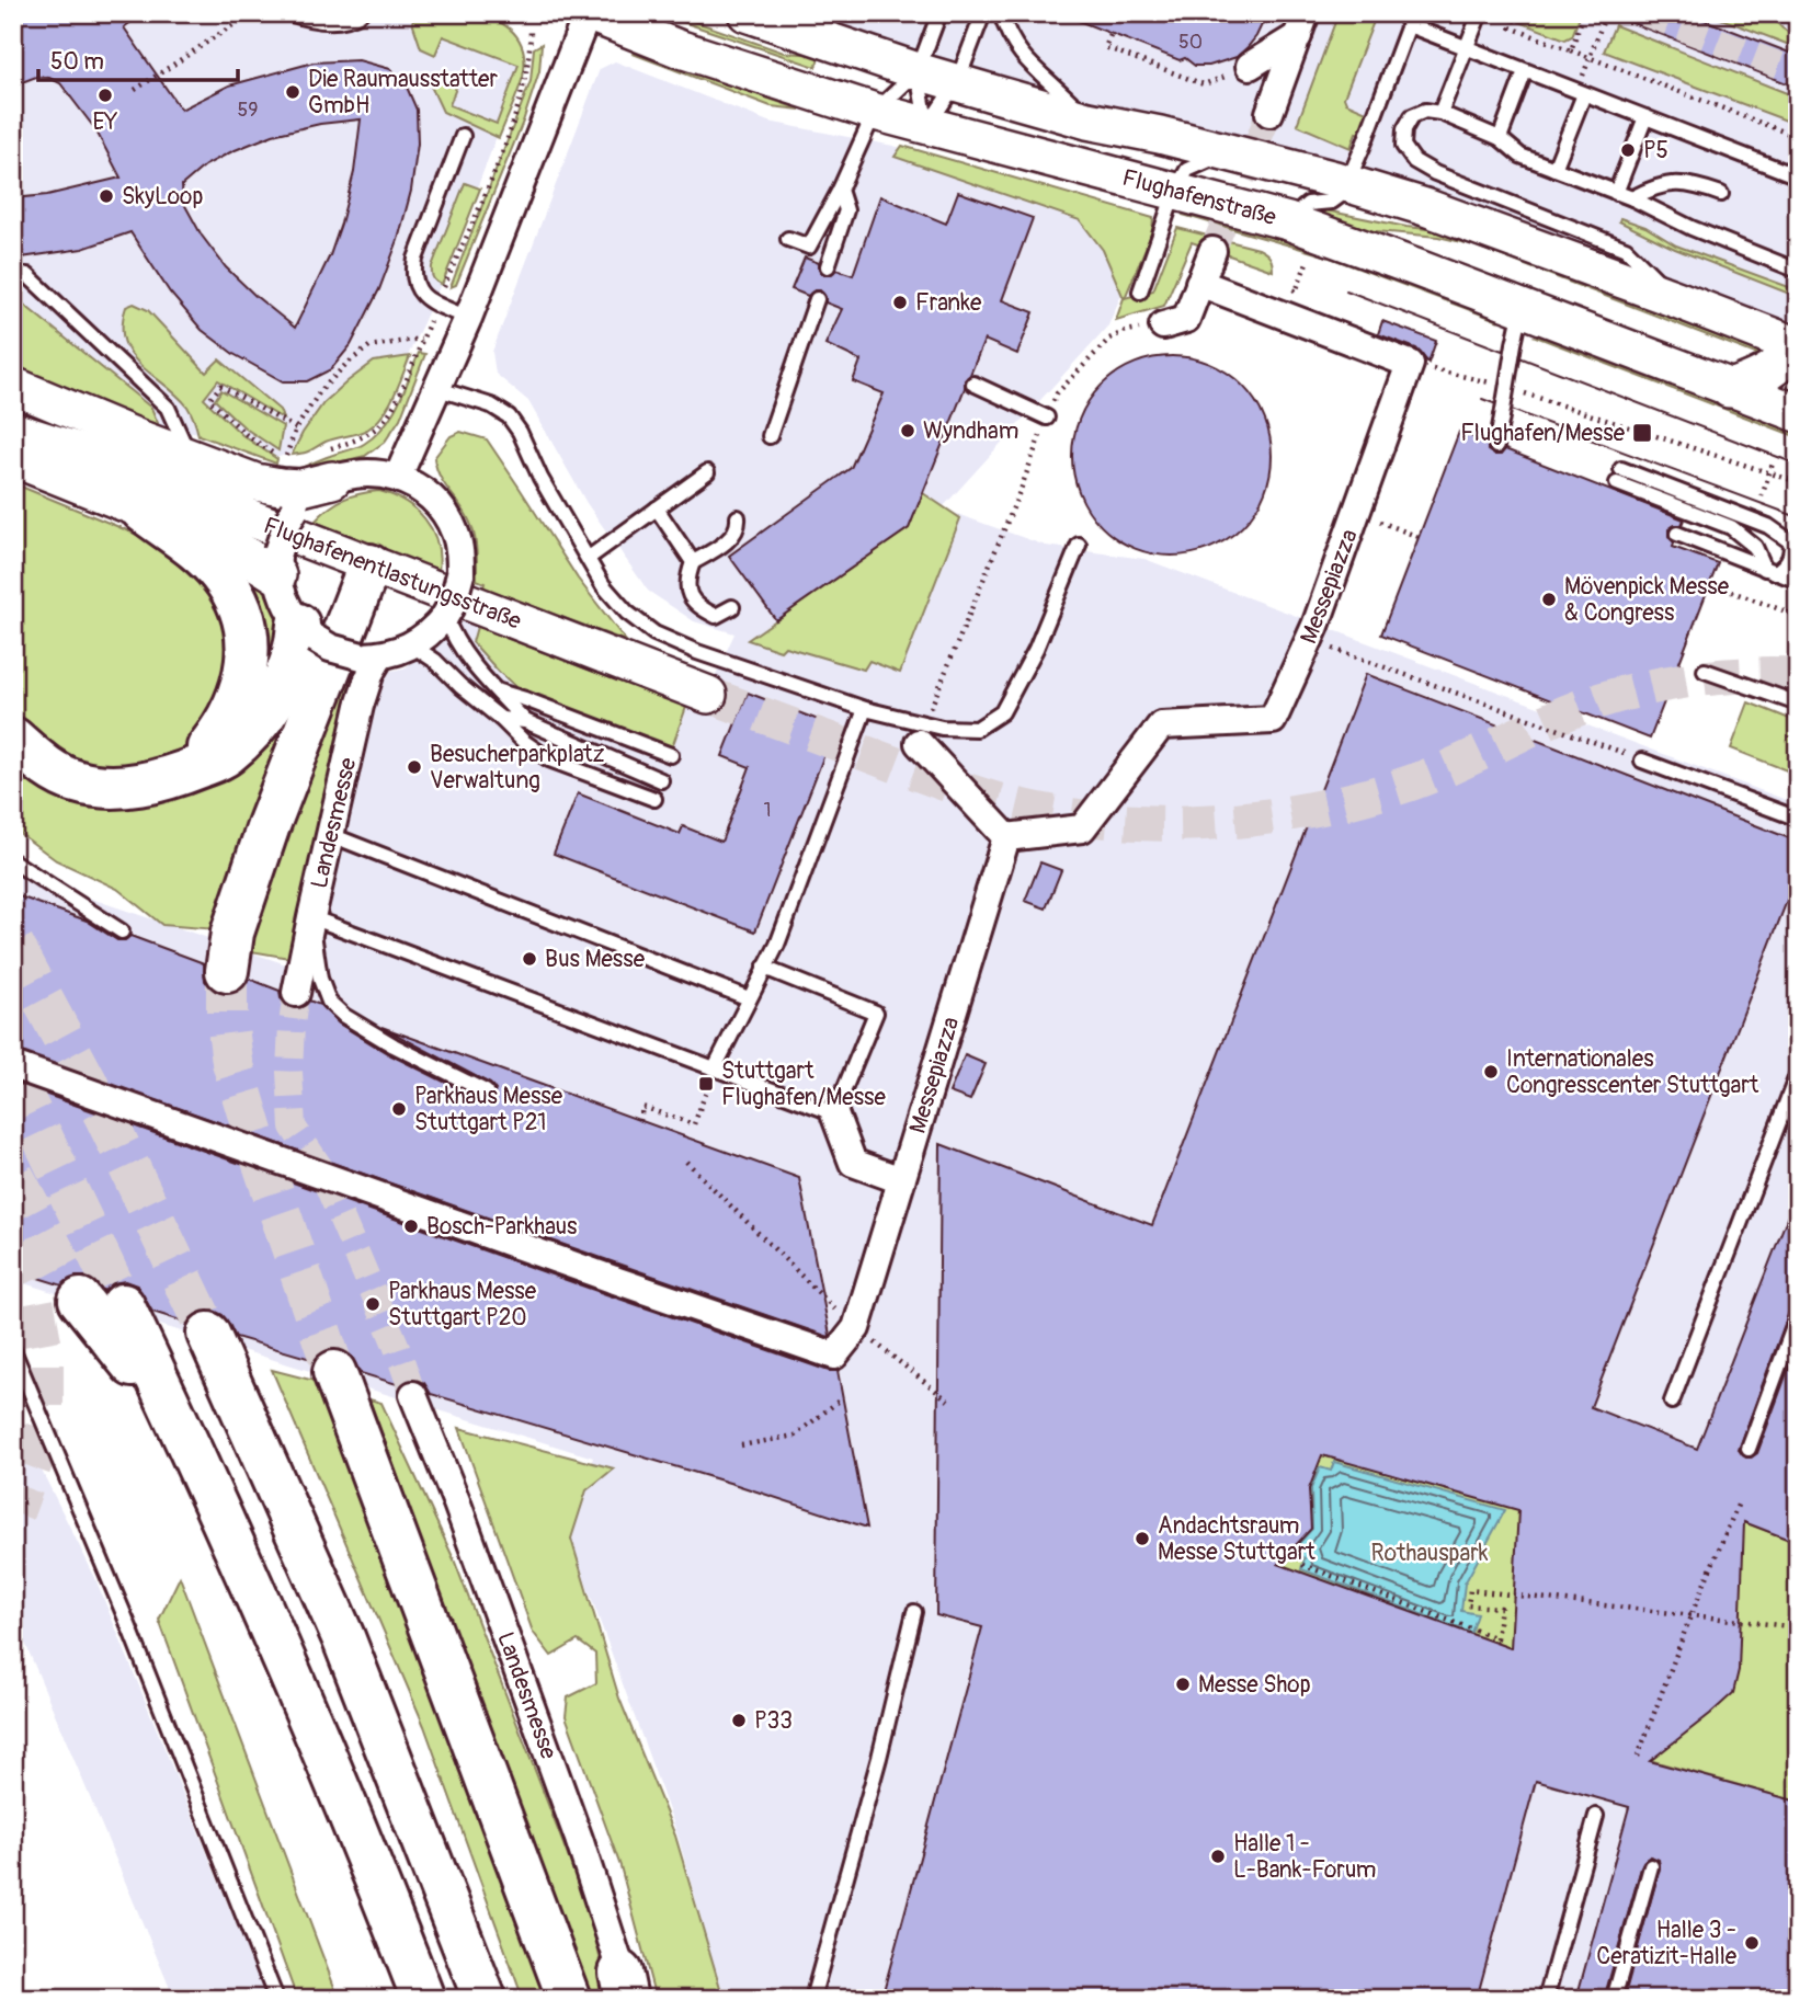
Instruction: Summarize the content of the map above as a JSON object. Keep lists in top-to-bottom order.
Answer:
{
  "streets": {
    "main road": ["Flughafenstraße", "Flughafenentlastungsstraße"],
    "street": ["Messepiazza", "Landesmesse"]
  },
  "parks": ["Rothauspark"],
  "places": {
    "other": [
      "Die Raumausstatter GmbH",
      "EY",
      "P5",
      "SkyLoop",
      "Franke",
      "Wyndham",
      "Mövenpick Messe & Congress",
      "Besucherparkplatz Verwaltung",
      "Bus Messe",
      "Internationales Congresscenter Stuttgart",
      "Parkhaus Messe Stuttgart P21",
      "Bosch-Parkhaus",
      "Parkhaus Messe Stuttgart P20",
      "Andachtsraum Messe Stuttgart",
      "Messe Shop",
      "P33",
      "Halle 1 - L-Bank-Forum",
      "Halle 3 - Ceratizit-Halle"
    ],
    "transit": ["Flughafen/Messe", "Stuttgart Flughafen/Messe"]
  },
  "house_numbers": ["50", "59", "1"],
  "scale_bar": "50 m"
}
